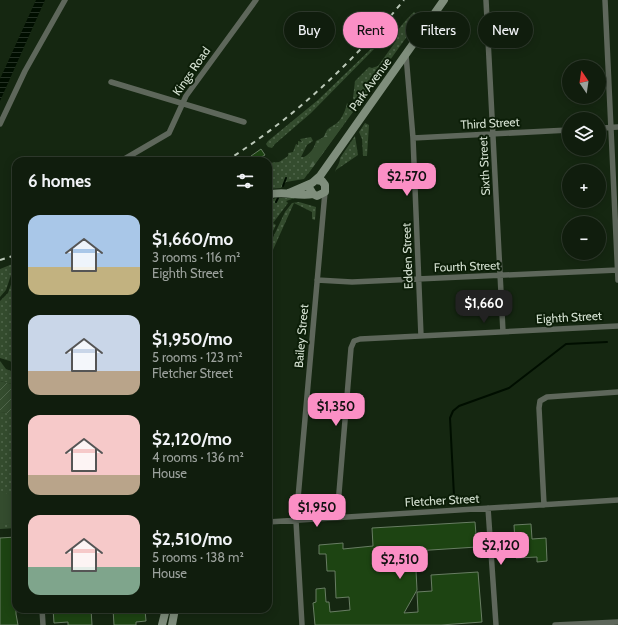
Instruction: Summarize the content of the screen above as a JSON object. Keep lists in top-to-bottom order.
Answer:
{
  "streets": {
    "main road": ["Park Avenue"],
    "street": [
      "Kings Road",
      "Third Street",
      "Sixth Street",
      "Edden Street",
      "Fourth Street",
      "Eighth Street",
      "Bailey Street",
      "Fletcher Street"
    ]
  },
  "crossings": [
    ["Park Avenue", "Edden Street"],
    ["Park Avenue", "Bailey Street"],
    ["Third Street", "Sixth Street"],
    ["Third Street", "Edden Street"],
    ["Sixth Street", "Fourth Street"],
    ["Sixth Street", "Eighth Street"],
    ["Edden Street", "Fourth Street"],
    ["Edden Street", "Eighth Street"],
    ["Fourth Street", "Bailey Street"],
    ["Eighth Street", "Fletcher Street"],
    ["Bailey Street", "Fletcher Street"]
  ],
  "north": "top",
  "page": {
    "chip": [
      "Buy",
      "Rent",
      "Filters",
      "New"
    ],
    "map_buttons": ["+", "−"],
    "heading": "6 homes",
    "price": [
      "$2,570",
      "$1,660",
      "$1,350",
      "$1,950",
      "$2,120",
      "$2,510"
    ],
    "list": [
      {
        "name": "$1,660/mo",
        "note": "3 rooms · 116 m² · Eighth Street"
      },
      {
        "name": "$1,950/mo",
        "note": "5 rooms · 123 m² · Fletcher Street"
      },
      {
        "name": "$2,120/mo",
        "note": "4 rooms · 136 m² · House"
      },
      {
        "name": "$2,510/mo",
        "note": "5 rooms · 138 m² · House"
      }
    ]
  }
}
